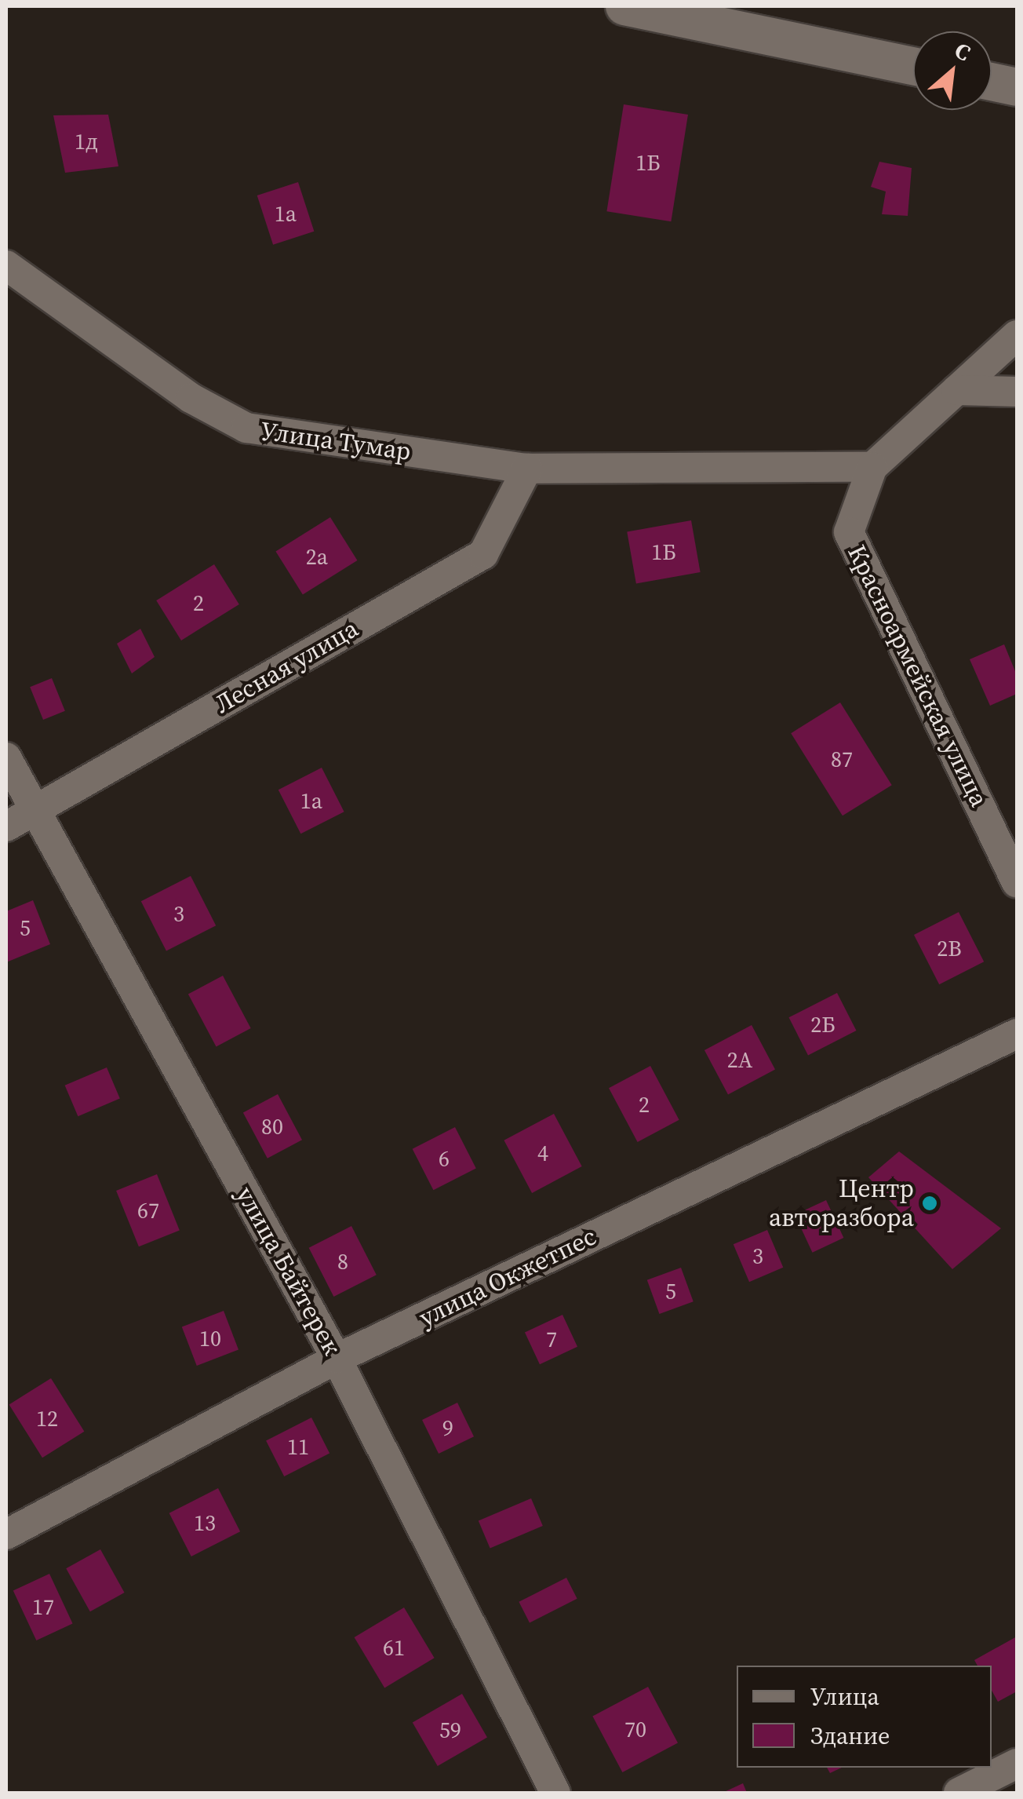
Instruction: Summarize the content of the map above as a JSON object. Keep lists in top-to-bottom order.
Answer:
{
  "streets": {
    "street": [
      "Улица Тумар",
      "Лесная улица",
      "Красноармейская улица",
      "улица Байтерек",
      "улица Окжетпес"
    ]
  },
  "crossings": [
    ["Улица Тумар", "Лесная улица"],
    ["Улица Тумар", "Красноармейская улица"],
    ["Лесная улица", "улица Байтерек"],
    ["улица Байтерек", "улица Окжетпес"]
  ],
  "places": ["Центр авторазбора"],
  "house_numbers": [
    "1д",
    "1Б",
    "1а",
    "1Б",
    "2а",
    "2",
    "87",
    "1а",
    "3",
    "5",
    "2В",
    "2Б",
    "2А",
    "2",
    "80",
    "4",
    "6",
    "67",
    "3",
    "8",
    "5",
    "10",
    "7",
    "12",
    "9",
    "11",
    "13",
    "17",
    "61",
    "70",
    "59"
  ],
  "legend": ["Улица", "Здание"],
  "north": "top right"
}
